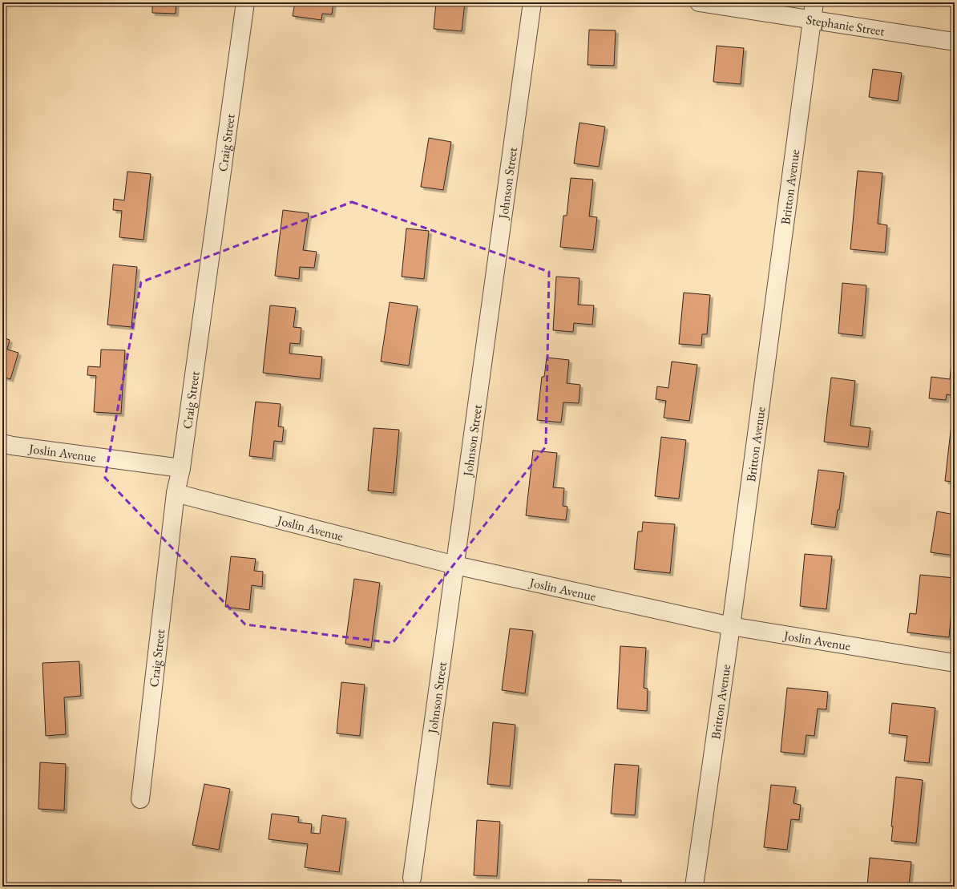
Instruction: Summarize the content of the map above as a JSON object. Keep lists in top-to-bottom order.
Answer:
{
  "streets": {
    "street": [
      "Stephanie Street",
      "Craig Street",
      "Johnson Street",
      "Britton Avenue",
      "Joslin Avenue"
    ]
  },
  "crossings": [
    ["Stephanie Street", "Britton Avenue"],
    ["Craig Street", "Joslin Avenue"],
    ["Johnson Street", "Joslin Avenue"],
    ["Britton Avenue", "Joslin Avenue"]
  ]
}
